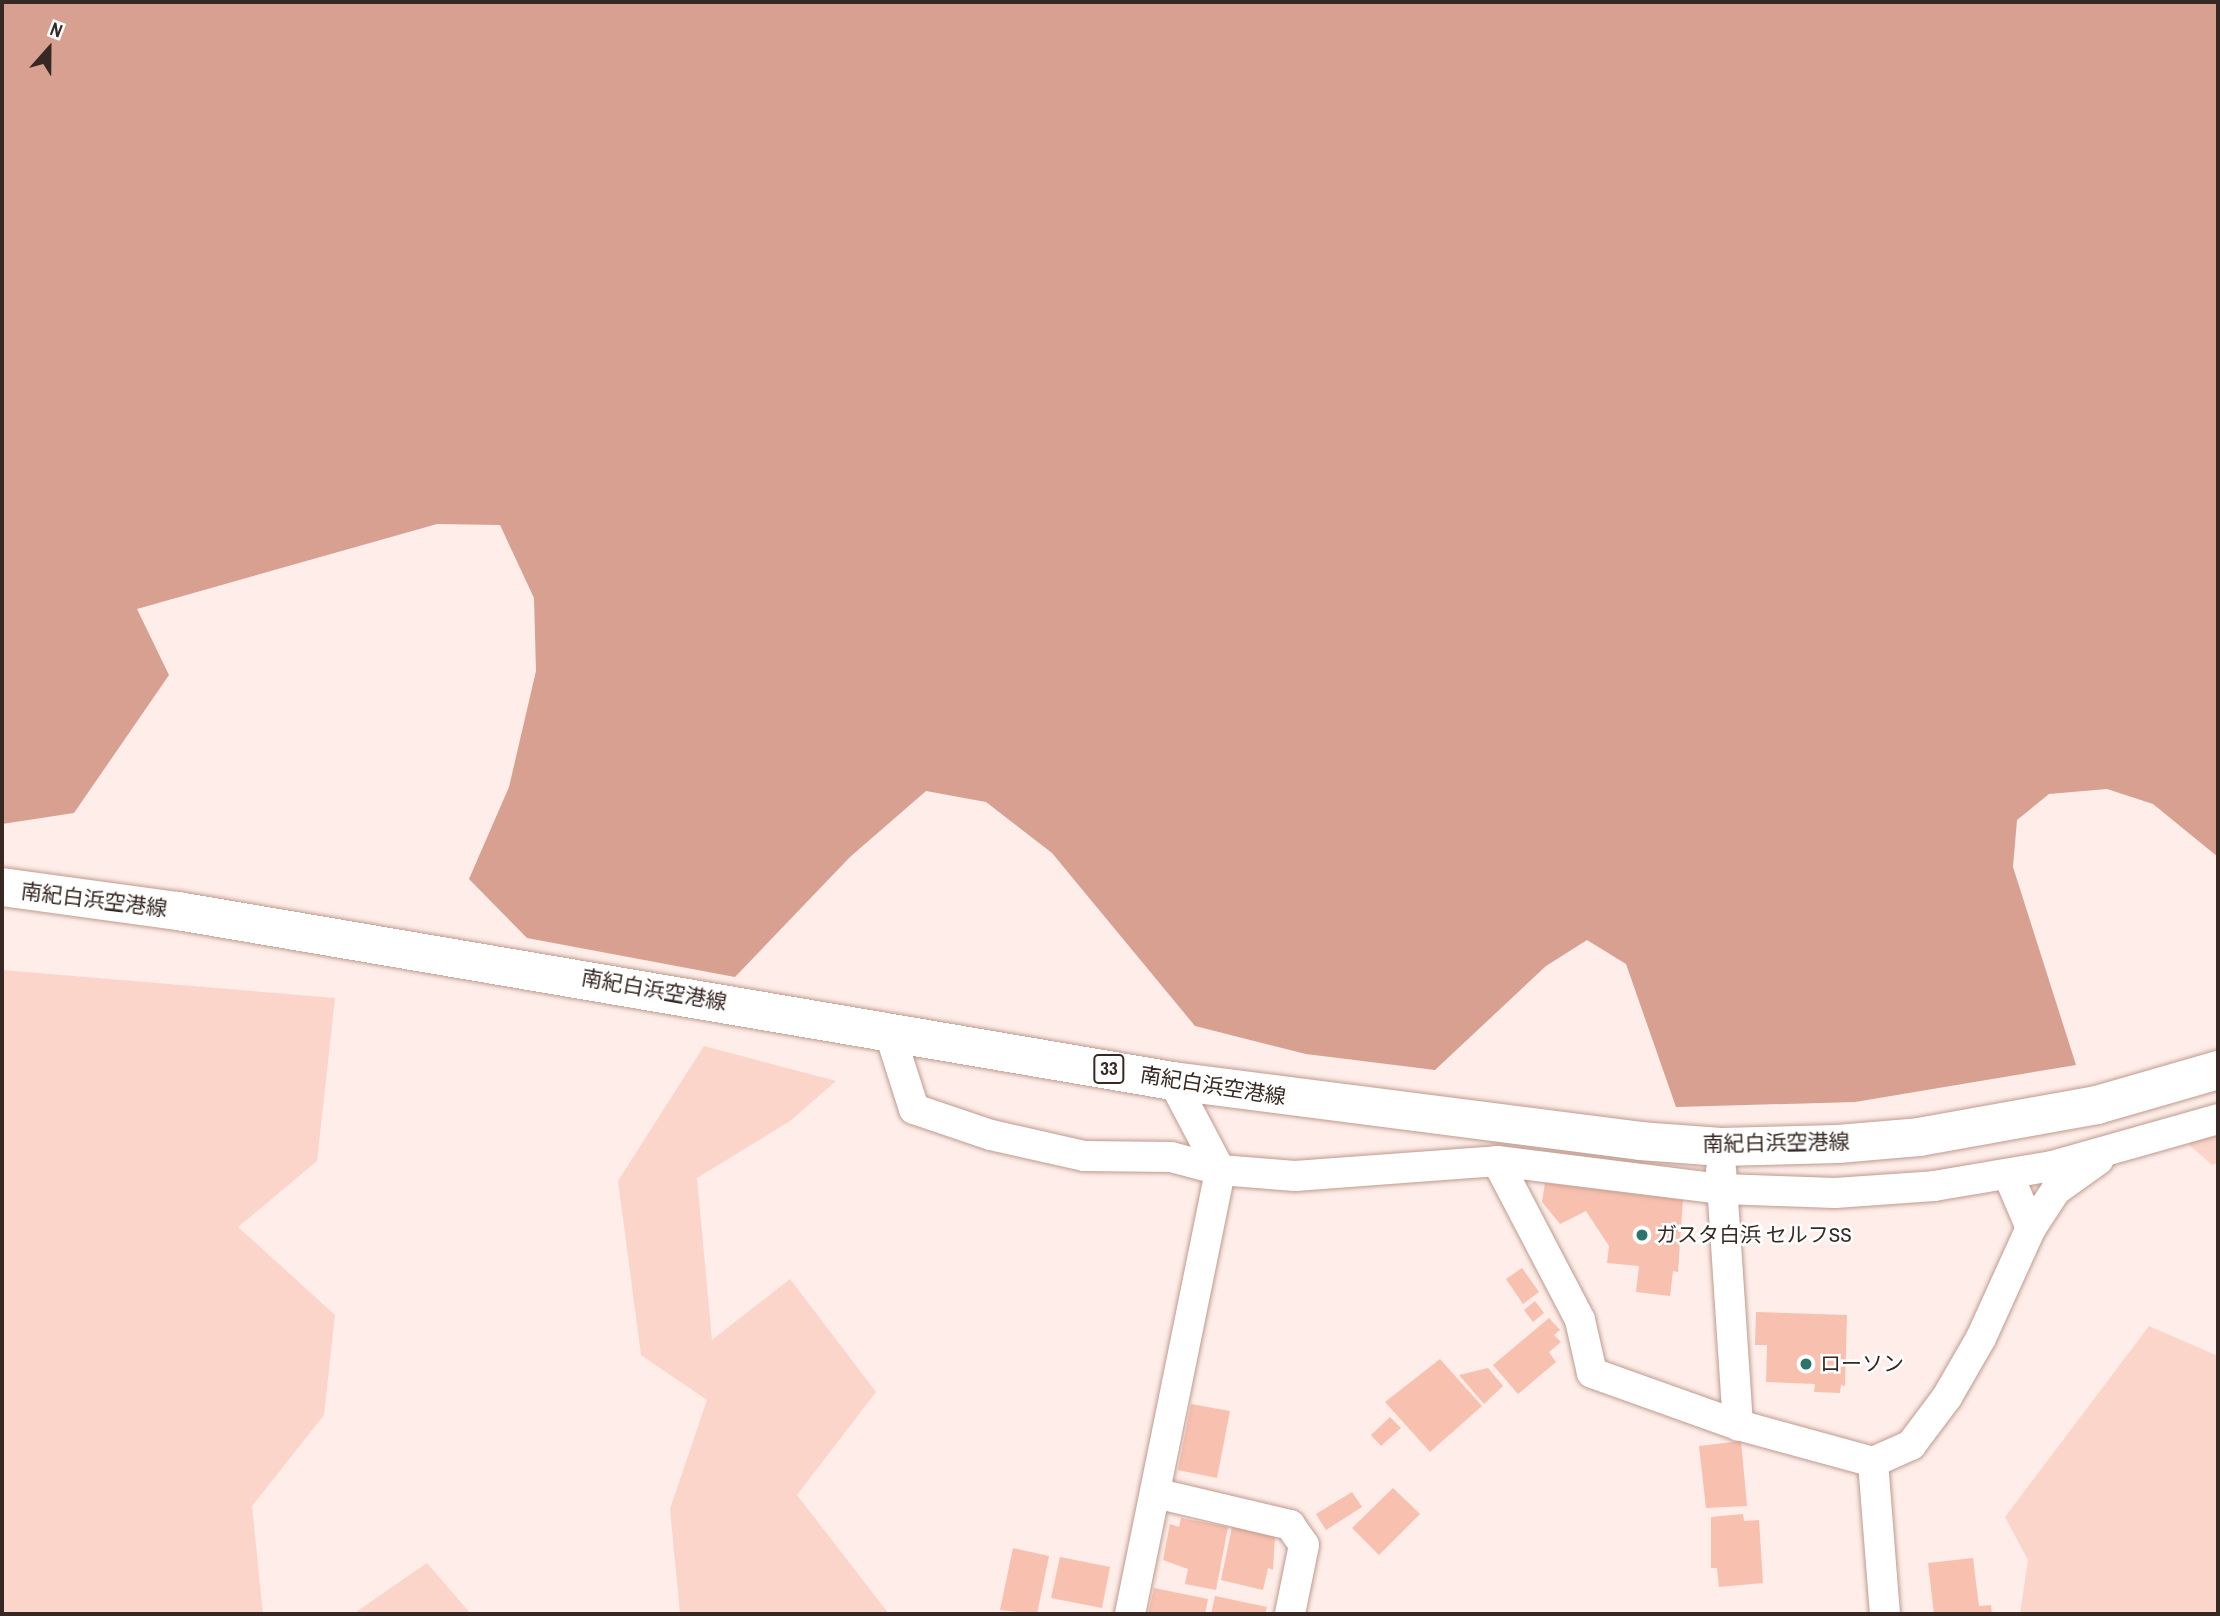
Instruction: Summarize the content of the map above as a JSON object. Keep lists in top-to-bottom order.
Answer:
{
  "streets": {
    "main road": ["南紀白浜空港線", "33"]
  },
  "places": ["ガスタ白浜 セルフSS", "ローソン"],
  "north": "top"
}
